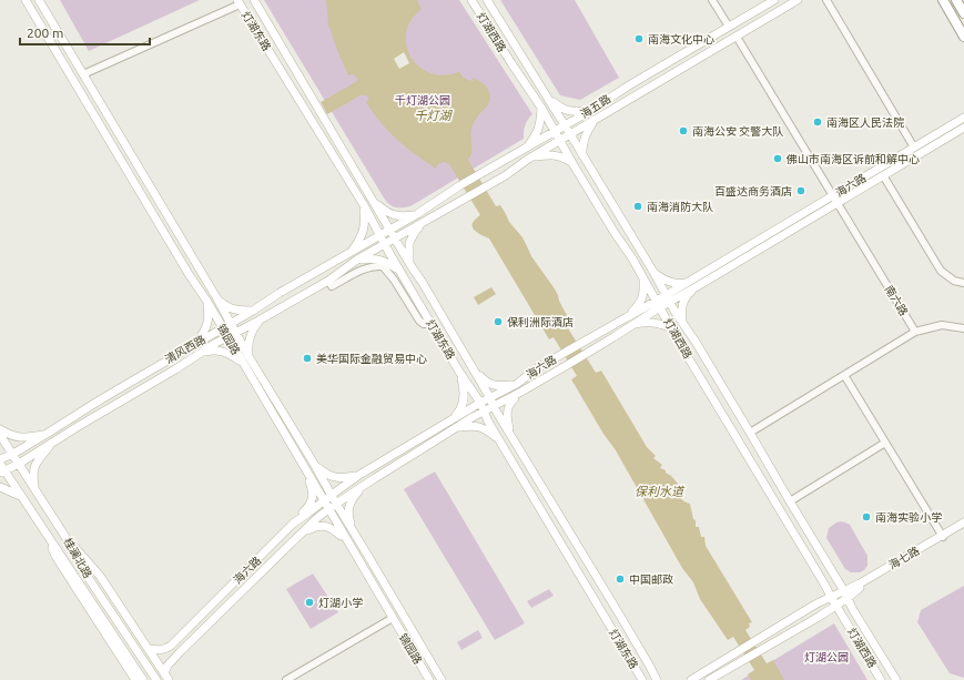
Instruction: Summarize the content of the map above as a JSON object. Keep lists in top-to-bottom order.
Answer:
{
  "streets": {
    "main road": [
      "灯湖东路",
      "灯湖西路",
      "海五路",
      "海六路",
      "锦园路",
      "清风西路",
      "桂澜北路",
      "海七路"
    ],
    "street": ["南六路"]
  },
  "crossings": [
    ["灯湖东路", "海六路"],
    ["灯湖东路", "清风西路"],
    ["灯湖西路", "海五路"],
    ["灯湖西路", "海六路"],
    ["灯湖西路", "清风西路"],
    ["灯湖西路", "海七路"],
    ["海五路", "清风西路"],
    ["海六路", "南六路"],
    ["海六路", "锦园路"],
    ["南六路", "清风西路"],
    ["锦园路", "清风西路"],
    ["清风西路", "桂澜北路"]
  ],
  "water": ["千灯湖", "保利水道"],
  "parks": ["千灯湖公园", "灯湖公园"],
  "places": [
    "南海文化中心",
    "南海区人民法院",
    "南海公安 交警大队",
    "佛山市南海区诉前和解中心",
    "百盛达商务酒店",
    "南海消防大队",
    "保利洲际酒店",
    "美华国际金融贸易中心",
    "南海实验小学",
    "中国邮政",
    "灯湖小学"
  ],
  "scale_bar": "200 m"
}
